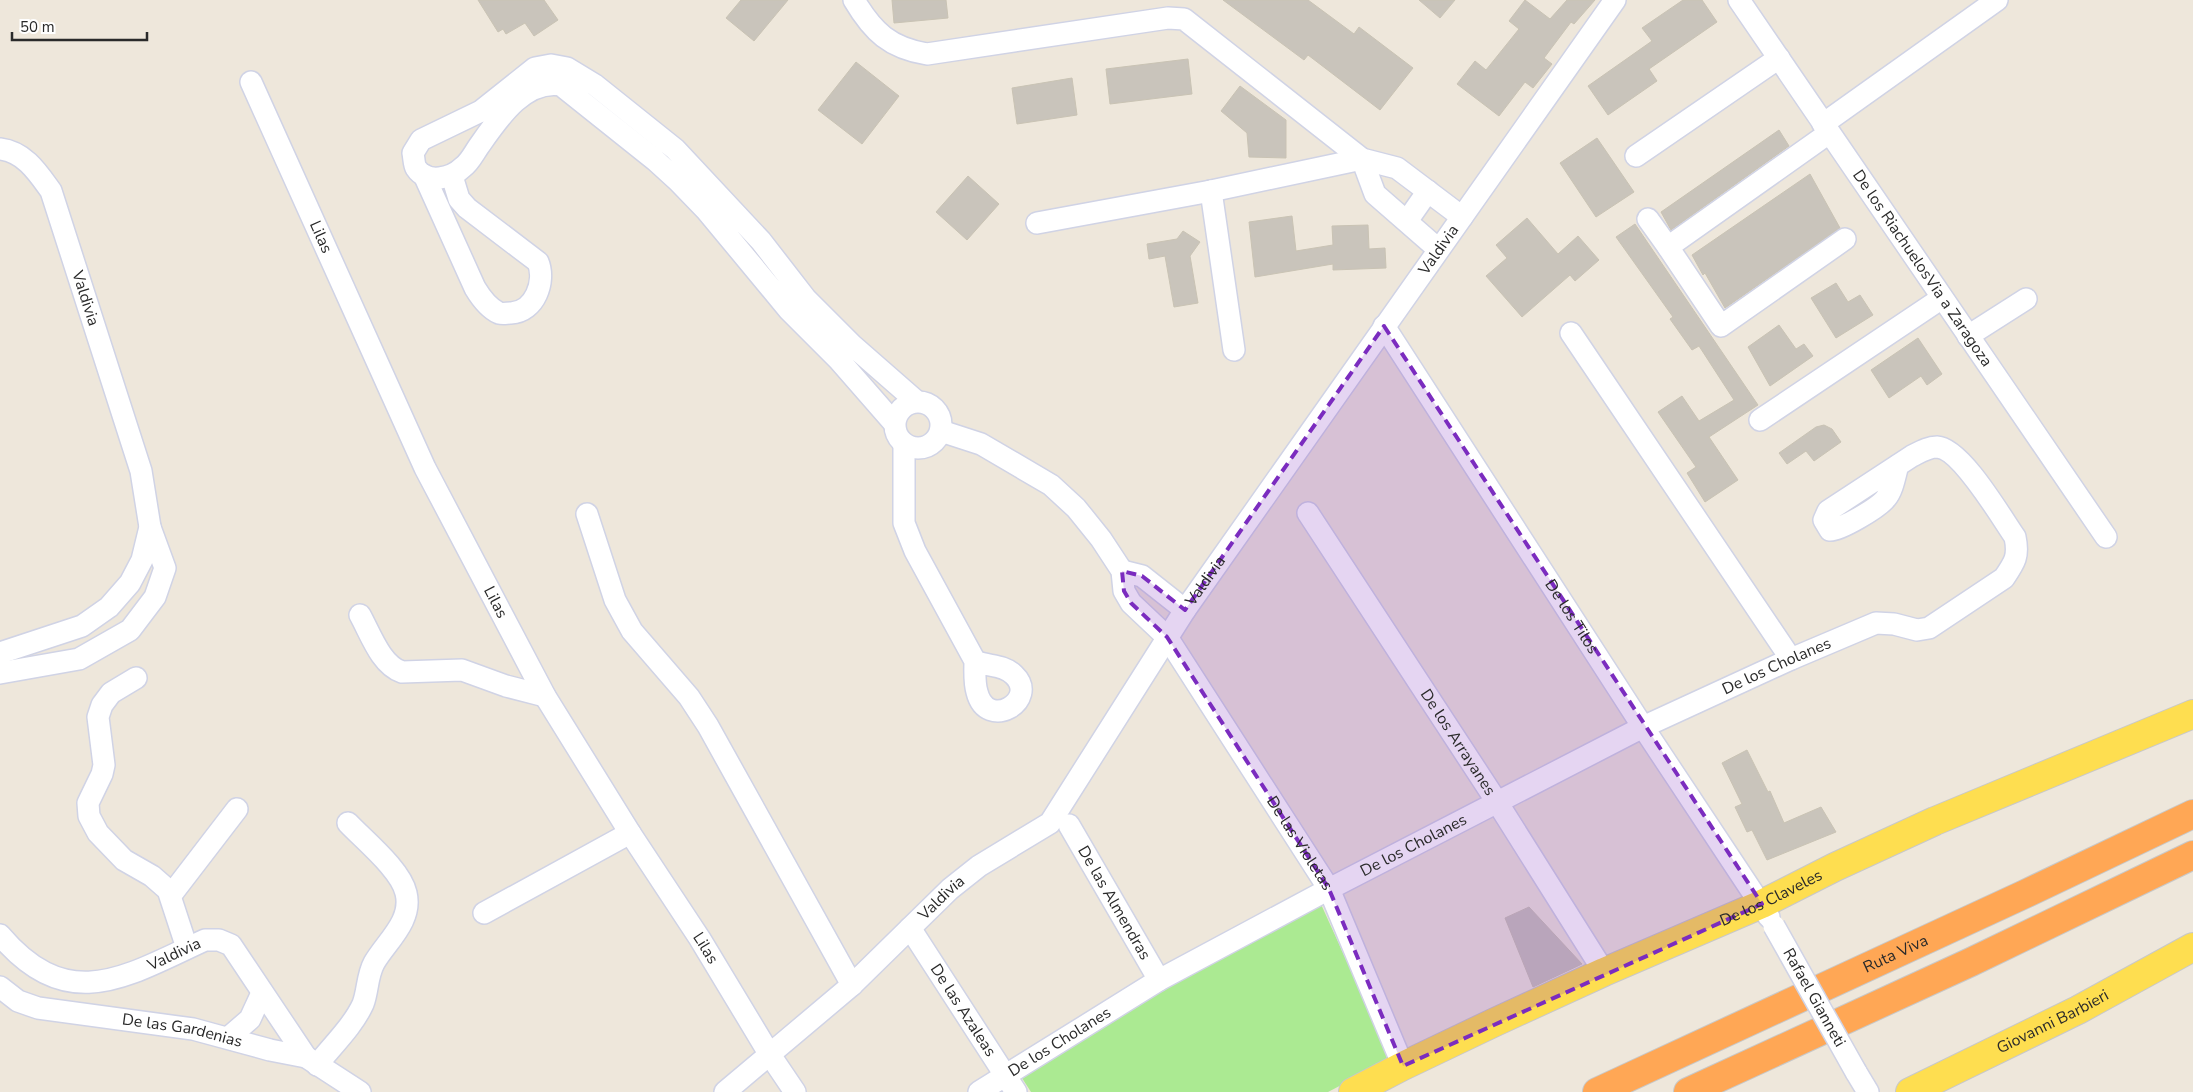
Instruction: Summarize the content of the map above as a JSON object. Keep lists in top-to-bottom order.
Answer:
{
  "streets": {
    "highway": ["Ruta Viva"],
    "main road": ["De los Claveles", "Giovanni Barbieri"],
    "street": [
      "Lilas",
      "Valdivia",
      "De los RiachuelosVia a Zaragoza",
      "De los Tilos",
      "De los Cholanes",
      "De los Arrayanes",
      "De las Violetas",
      "De las Almendras",
      "Rafael Gianneti",
      "De las Azaleas",
      "De las Gardenias"
    ]
  },
  "crossings": [
    ["Lilas", "Valdivia"],
    ["Valdivia", "De los Tilos"],
    ["Valdivia", "De las Violetas"],
    ["Valdivia", "De las Azaleas"],
    ["Valdivia", "De las Gardenias"],
    ["De los Tilos", "De los Cholanes"],
    ["De los Tilos", "De los Claveles"],
    ["De los Tilos", "Rafael Gianneti"],
    ["De los Cholanes", "De los Arrayanes"],
    ["De los Cholanes", "De las Violetas"],
    ["De los Cholanes", "De las Almendras"],
    ["De los Cholanes", "De las Azaleas"],
    ["De los Arrayanes", "De los Claveles"],
    ["De las Violetas", "De los Claveles"],
    ["De los Claveles", "Rafael Gianneti"]
  ],
  "scale_bar": "50 m"
}
